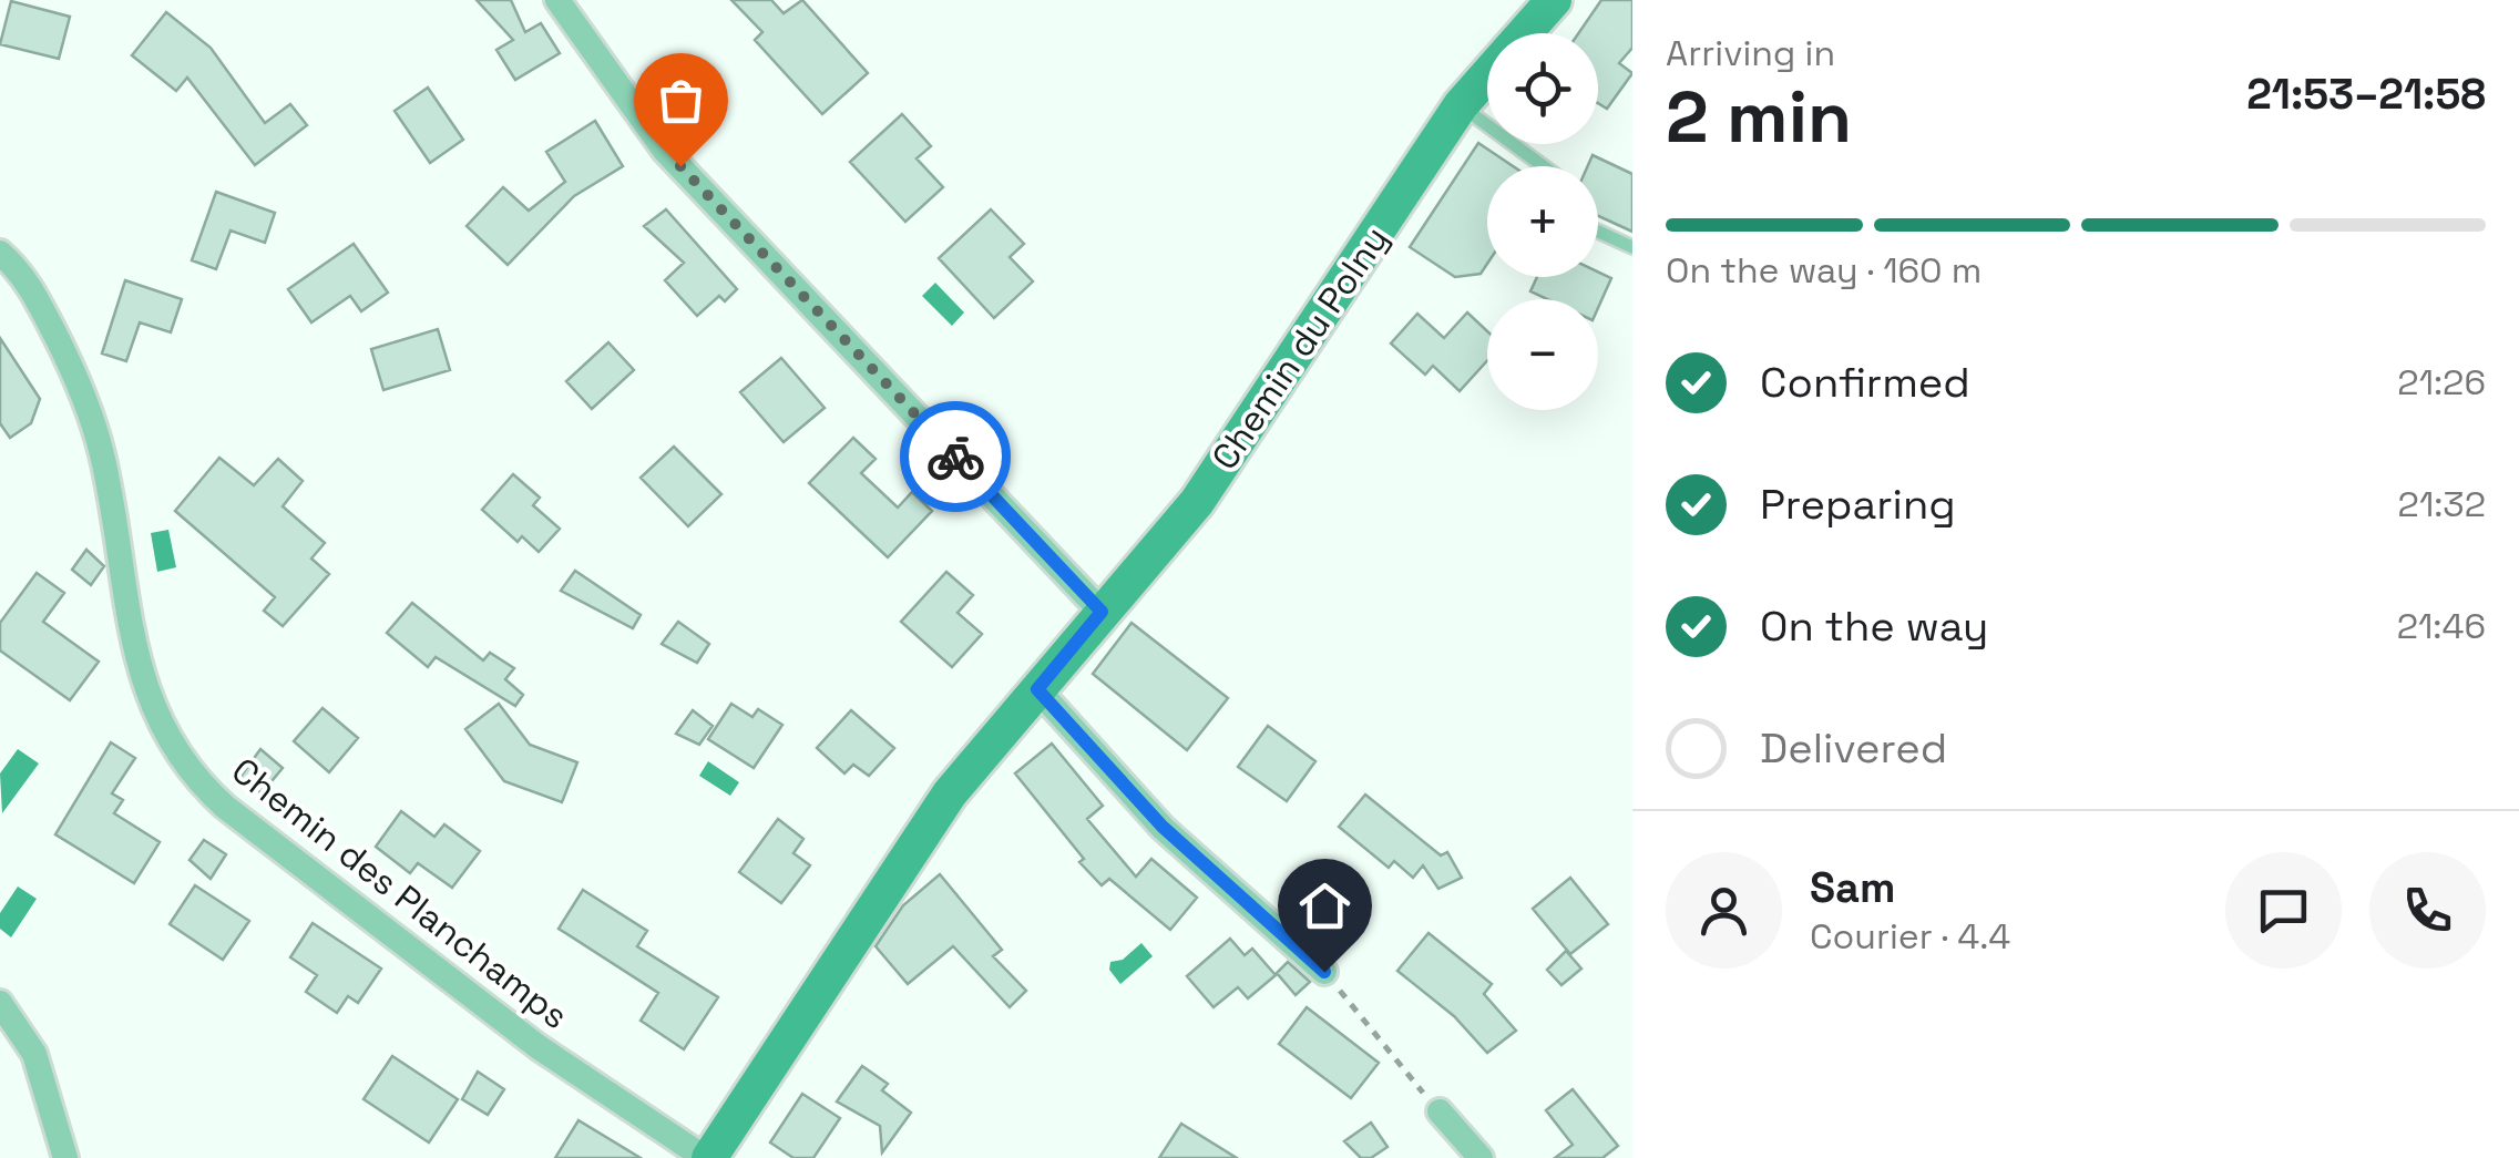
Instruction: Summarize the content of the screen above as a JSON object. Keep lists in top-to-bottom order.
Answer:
{
  "streets": {
    "street": ["Chemin du Polny", "Chemin des Planchamps"]
  },
  "crossings": [
    ["Chemin du Polny", "Chemin des Planchamps"]
  ],
  "page": {
    "heading": ["2 min", "Arriving in", "21:53–21:58"],
    "panel": ["Sam", "Courier · 4.4"],
    "map_buttons": ["+", "−"],
    "bar": "On the way · 160 m",
    "list": [
      ["Confirmed", "21:26"],
      ["Preparing", "21:32"],
      ["On the way", "21:46"],
      "Delivered"
    ]
  }
}
